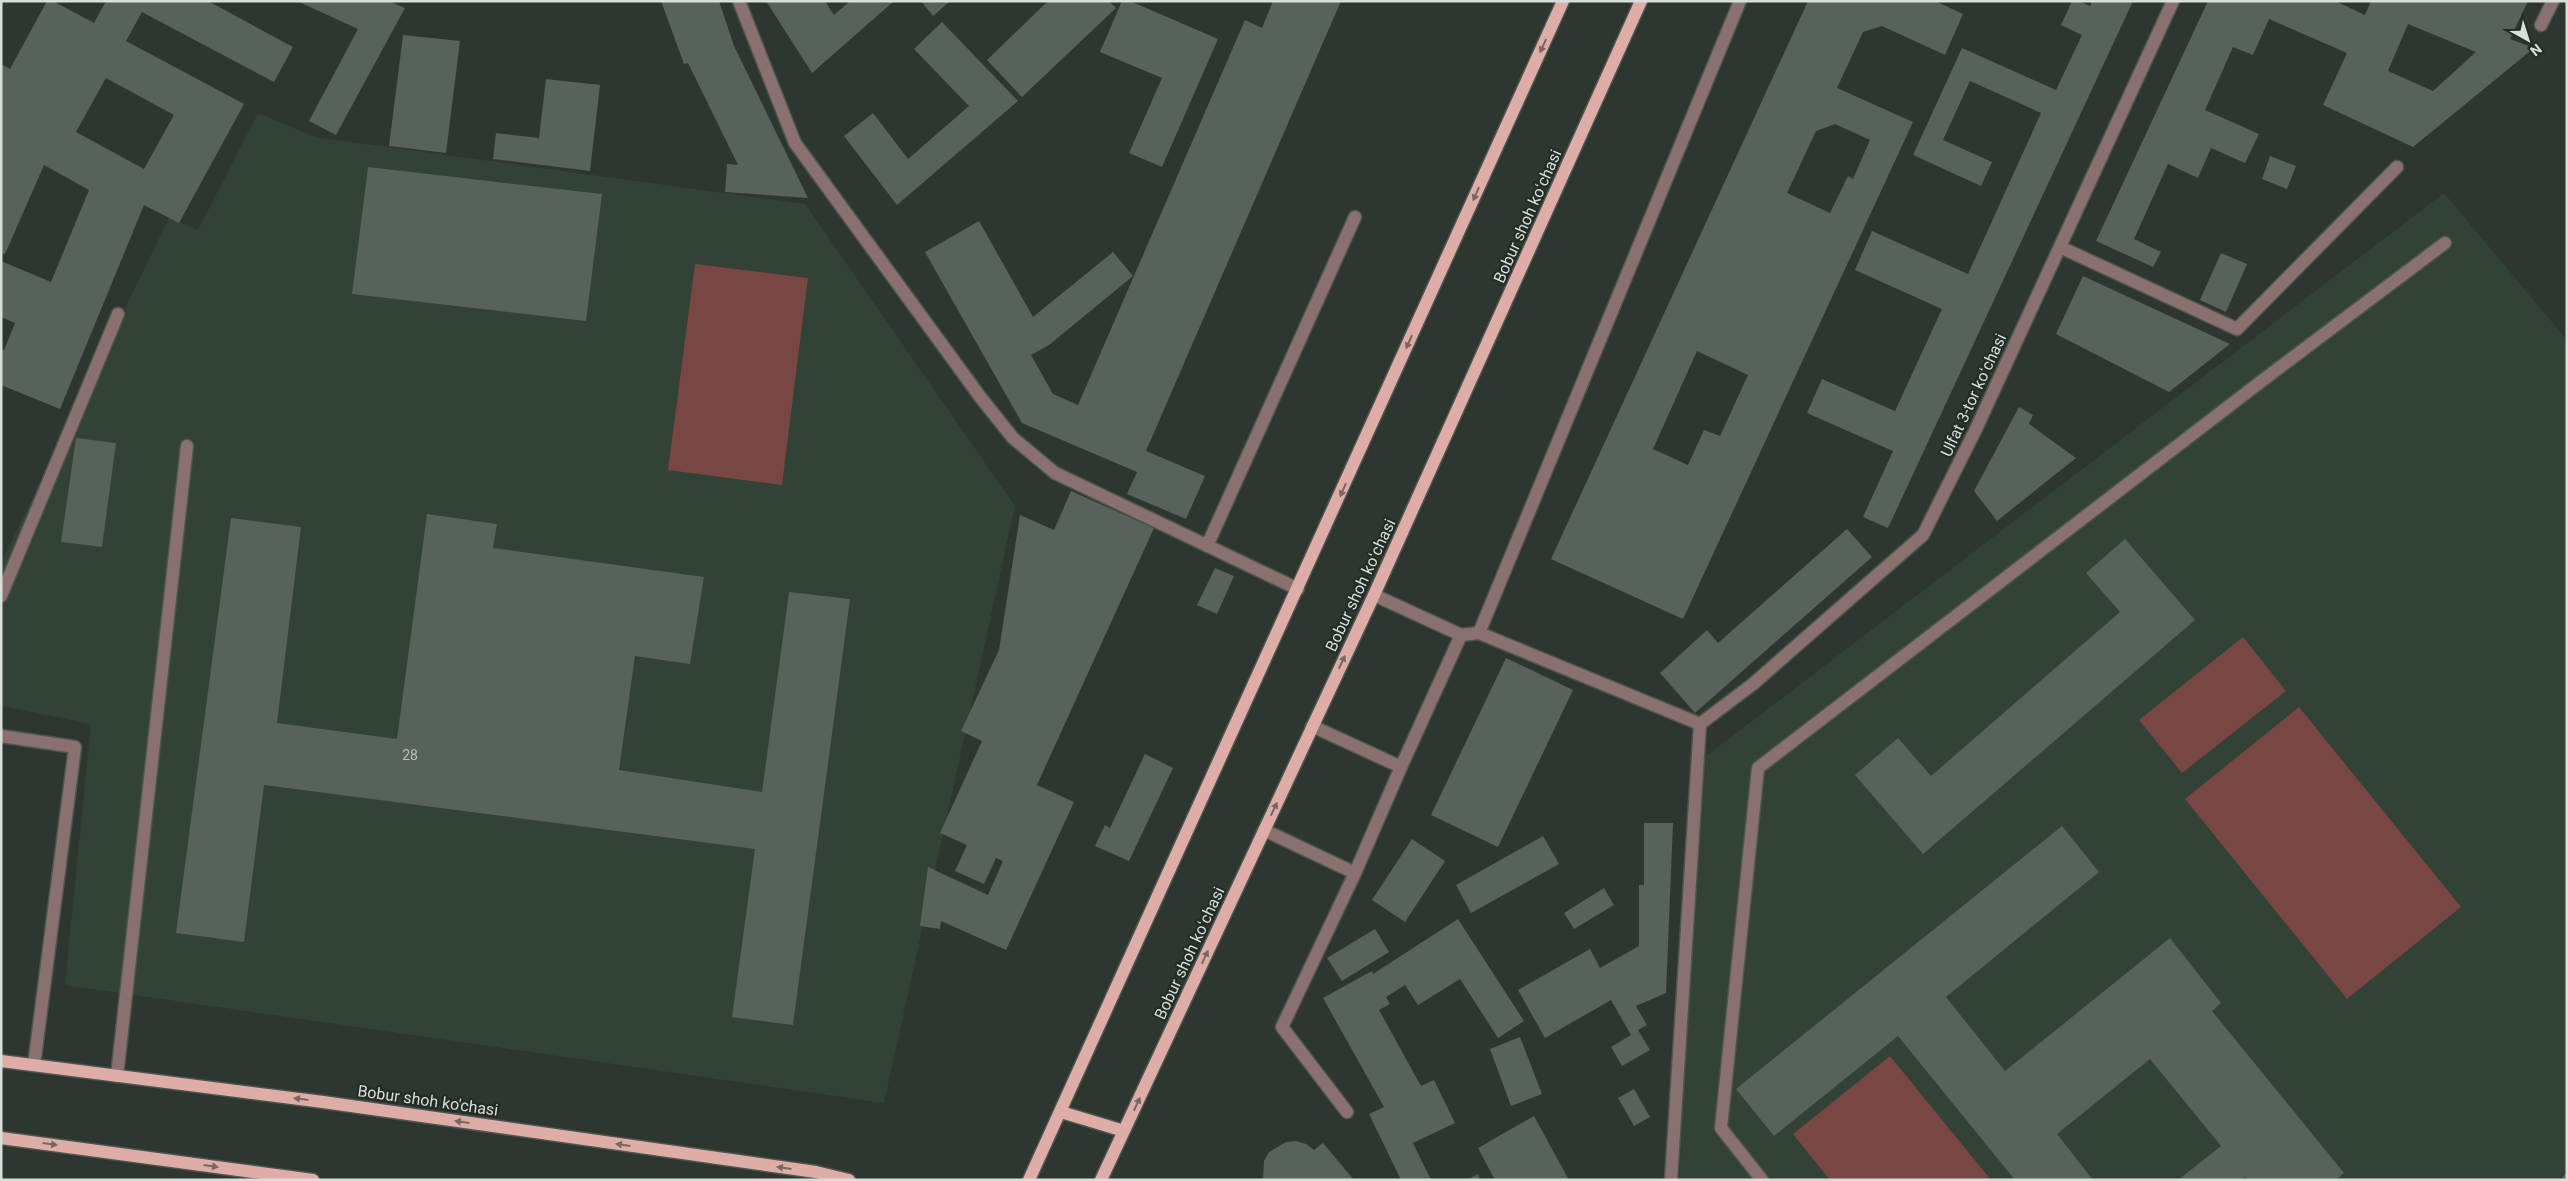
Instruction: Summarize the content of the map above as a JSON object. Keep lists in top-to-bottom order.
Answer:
{
  "streets": {
    "main road": ["Bobur shoh koʻchasi", "Bobur shoh ko'chasi"],
    "street": ["Ulfat 3-tor koʻchasi"]
  },
  "one_way": ["Bobur shoh ko'chasi"],
  "house_numbers": ["28"],
  "north": "bottom right"
}
